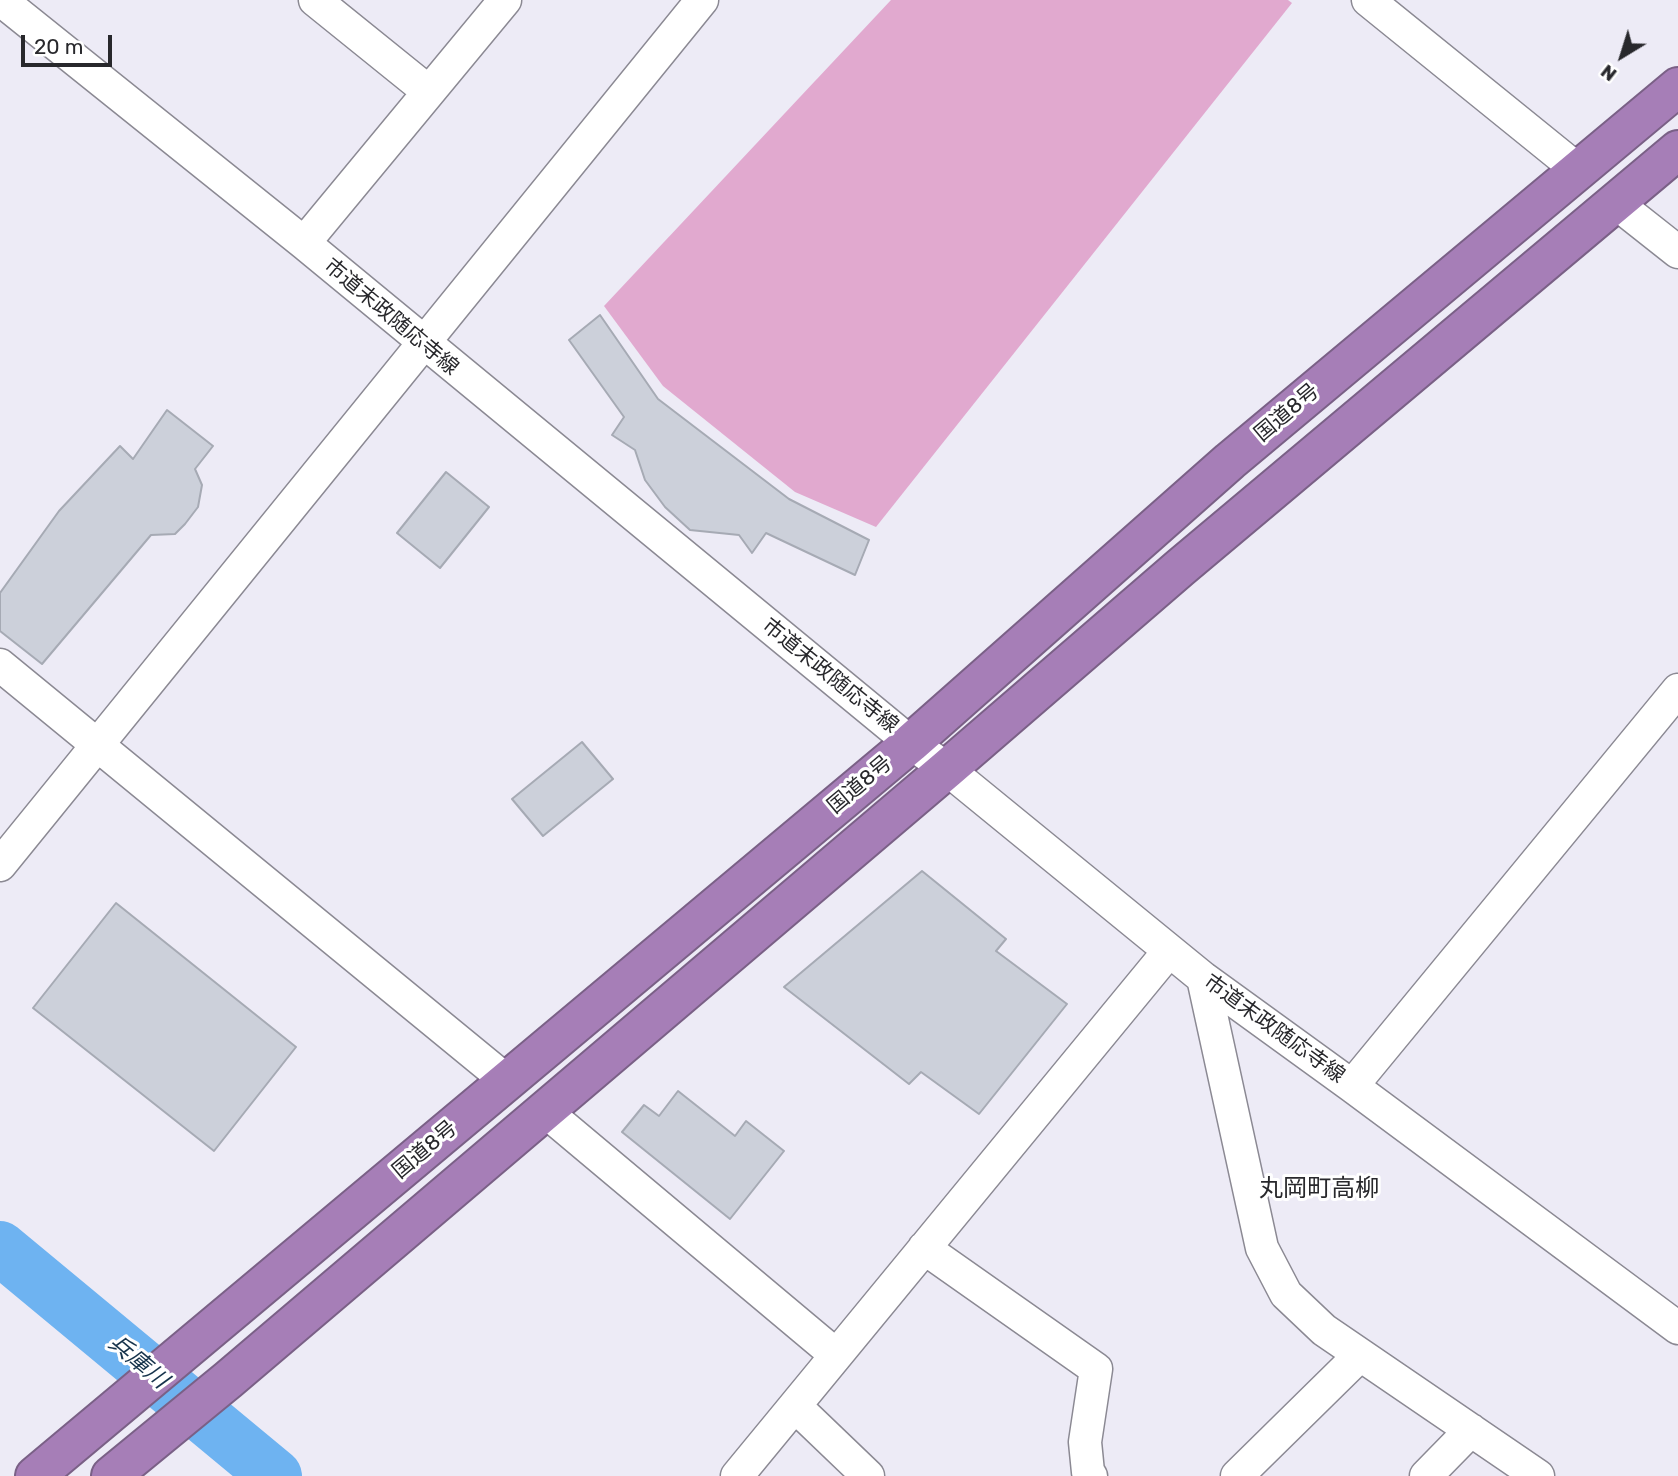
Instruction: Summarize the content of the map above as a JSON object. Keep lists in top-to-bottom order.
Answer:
{
  "streets": {
    "highway": ["国道8号"],
    "street": ["市道末政随応寺線"]
  },
  "crossings": [
    ["市道末政随応寺線", "国道8号"]
  ],
  "districts": ["丸岡町高柳"],
  "water": ["兵庫川"],
  "scale_bar": "20 m",
  "north": "bottom left"
}
